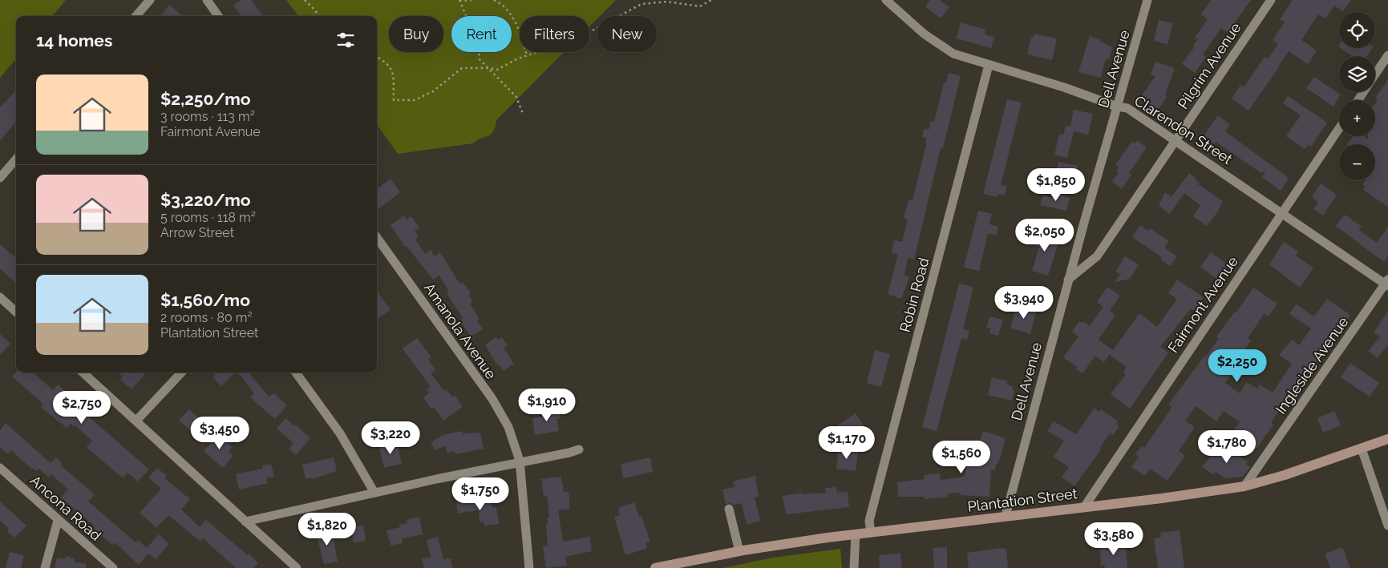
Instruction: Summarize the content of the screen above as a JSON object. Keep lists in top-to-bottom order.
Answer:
{
  "streets": {
    "street": [
      "Pilgrim Avenue",
      "Dell Avenue",
      "Clarendon Street",
      "Robin Road",
      "Fairmont Avenue",
      "Amanola Avenue",
      "Ingleside Avenue",
      "Plantation Street",
      "Ancona Road"
    ]
  },
  "crossings": [
    ["Pilgrim Avenue", "Dell Avenue"],
    ["Pilgrim Avenue", "Clarendon Street"],
    ["Dell Avenue", "Clarendon Street"],
    ["Dell Avenue", "Plantation Street"],
    ["Clarendon Street", "Robin Road"],
    ["Clarendon Street", "Fairmont Avenue"],
    ["Clarendon Street", "Ingleside Avenue"],
    ["Robin Road", "Plantation Street"],
    ["Fairmont Avenue", "Plantation Street"],
    ["Ingleside Avenue", "Plantation Street"]
  ],
  "page": {
    "map_buttons": ["+", "−"],
    "chip": [
      "Buy",
      "Rent",
      "Filters",
      "New"
    ],
    "heading": "14 homes",
    "list": [
      {
        "name": "$2,250/mo",
        "note": "3 rooms · 113 m² · Fairmont Avenue"
      },
      {
        "name": "$3,220/mo",
        "note": "5 rooms · 118 m² · Arrow Street"
      },
      {
        "name": "$1,560/mo",
        "note": "2 rooms · 80 m² · Plantation Street"
      }
    ],
    "price": [
      "$1,850",
      "$2,050",
      "$3,940",
      "$2,250",
      "$1,910",
      "$2,750",
      "$3,450",
      "$3,220",
      "$1,170",
      "$1,780",
      "$1,560",
      "$1,750",
      "$1,820",
      "$3,580"
    ]
  }
}
